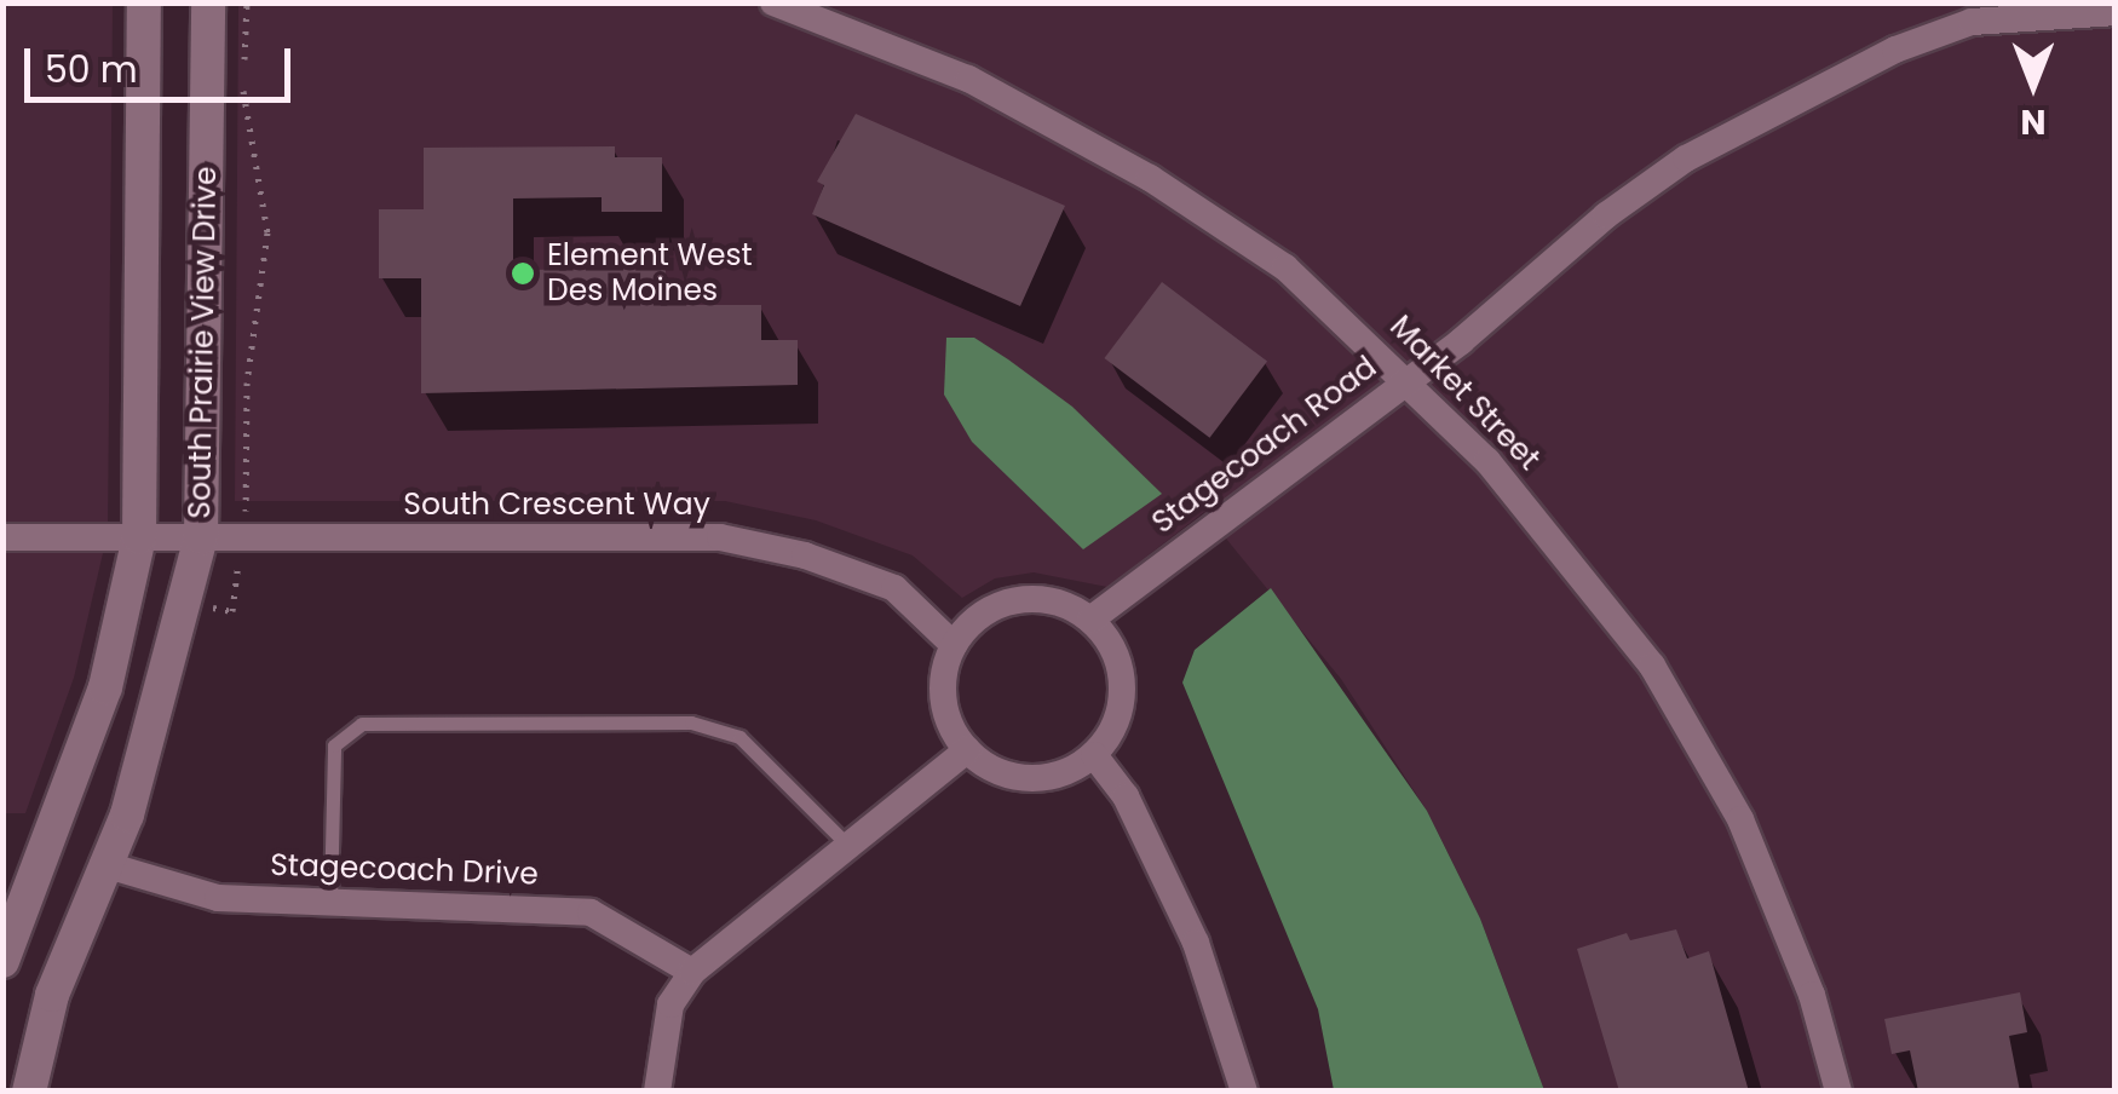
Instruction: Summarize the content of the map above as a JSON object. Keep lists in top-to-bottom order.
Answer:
{
  "streets": {
    "street": [
      "South Prairie View Drive",
      "Market Street",
      "Stagecoach Road",
      "South Crescent Way",
      "Stagecoach Drive"
    ]
  },
  "crossings": [
    ["South Prairie View Drive", "South Crescent Way"],
    ["South Prairie View Drive", "Stagecoach Drive"],
    ["Market Street", "Stagecoach Road"],
    ["Stagecoach Road", "South Crescent Way"]
  ],
  "places": ["Element West Des Moines"],
  "scale_bar": "50 m",
  "north": "bottom"
}
